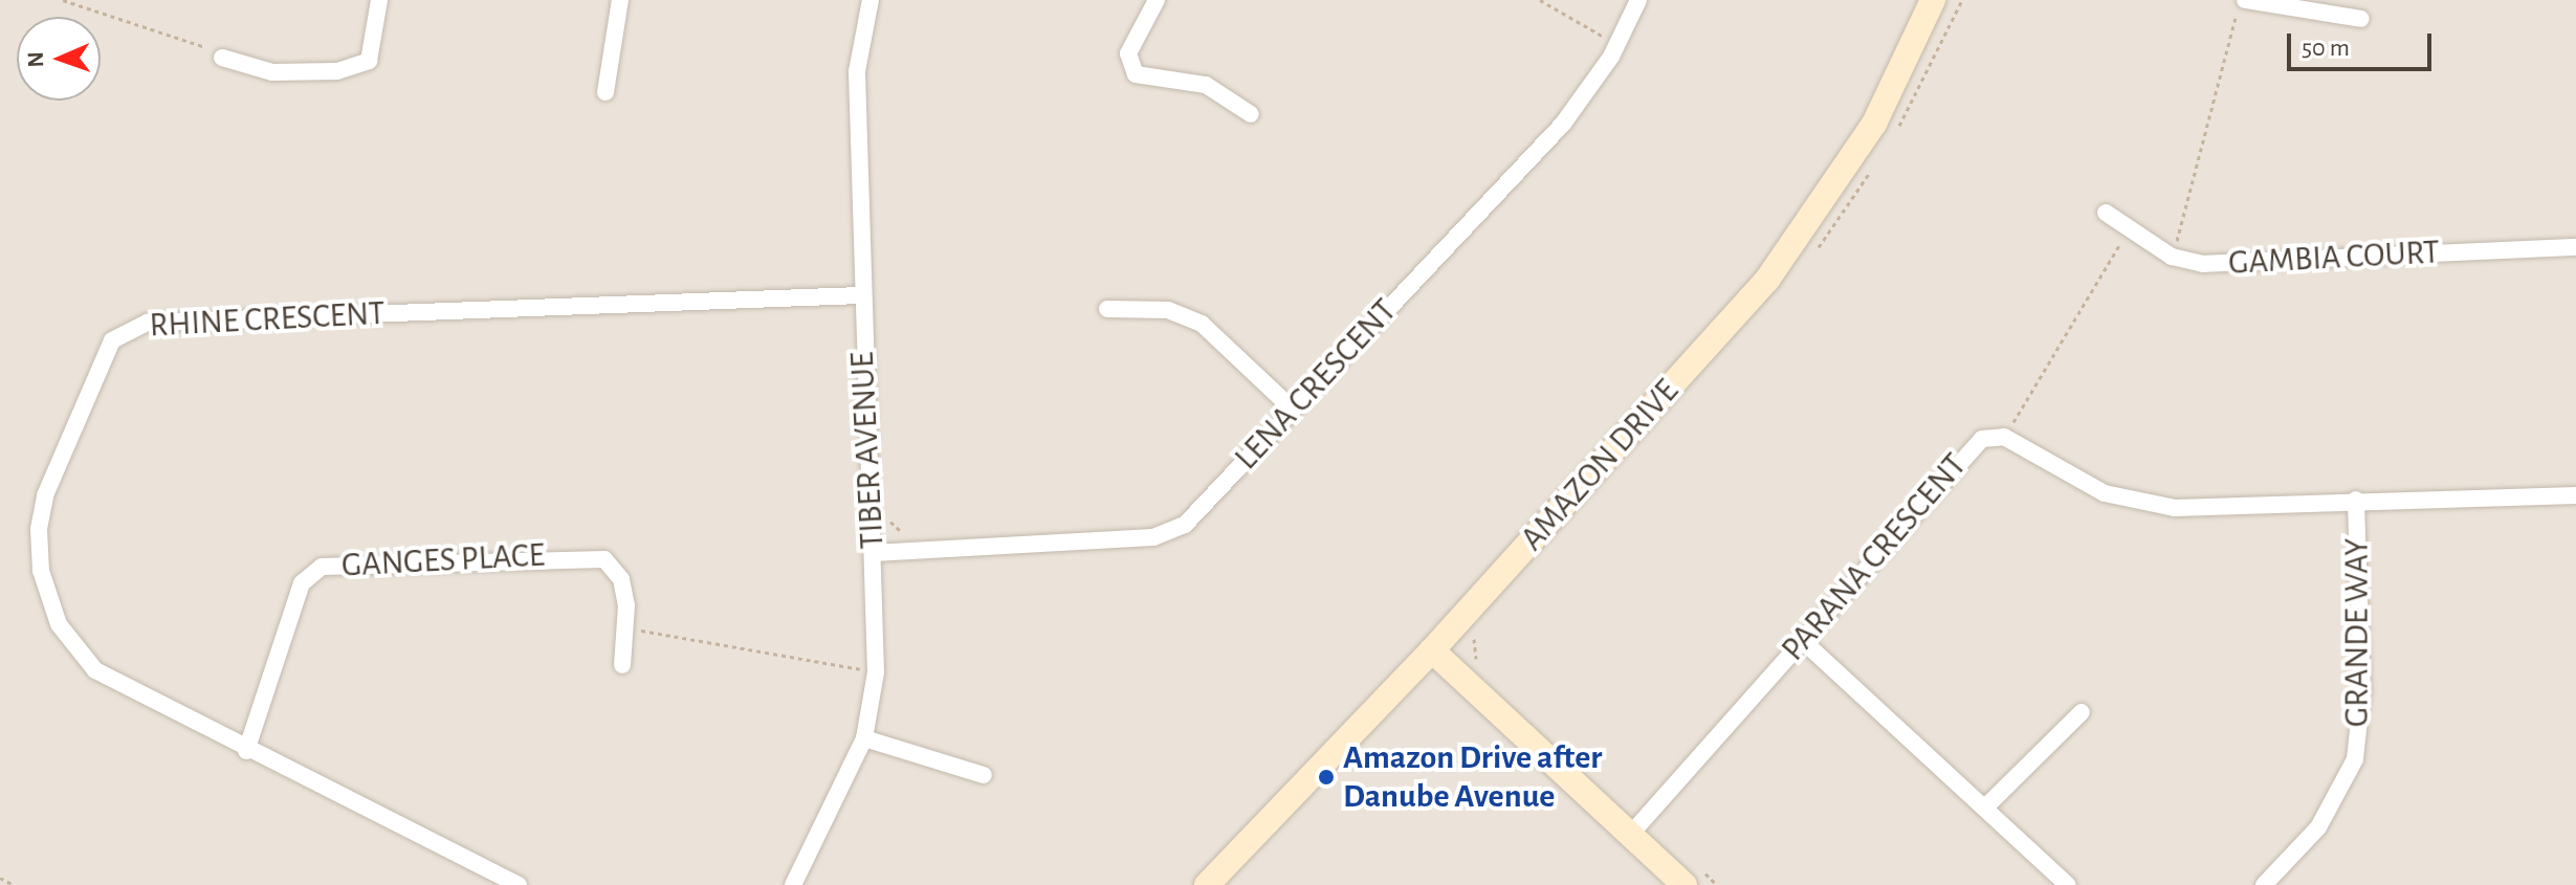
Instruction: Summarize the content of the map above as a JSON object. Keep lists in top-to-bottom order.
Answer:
{
  "streets": {
    "street": [
      "GAMBIA COURT",
      "RHINE CRESCENT",
      "LENA CRESCENT",
      "TIBER AVENUE",
      "AMAZON DRIVE",
      "PARANA CRESCENT",
      "GANGES PLACE",
      "GRANDE WAY"
    ]
  },
  "crossings": [
    ["RHINE CRESCENT", "TIBER AVENUE"],
    ["RHINE CRESCENT", "GANGES PLACE"],
    ["LENA CRESCENT", "TIBER AVENUE"],
    ["PARANA CRESCENT", "GRANDE WAY"]
  ],
  "places": ["Amazon Drive after Danube Avenue"],
  "scale_bar": "50 m",
  "north": "left"
}
